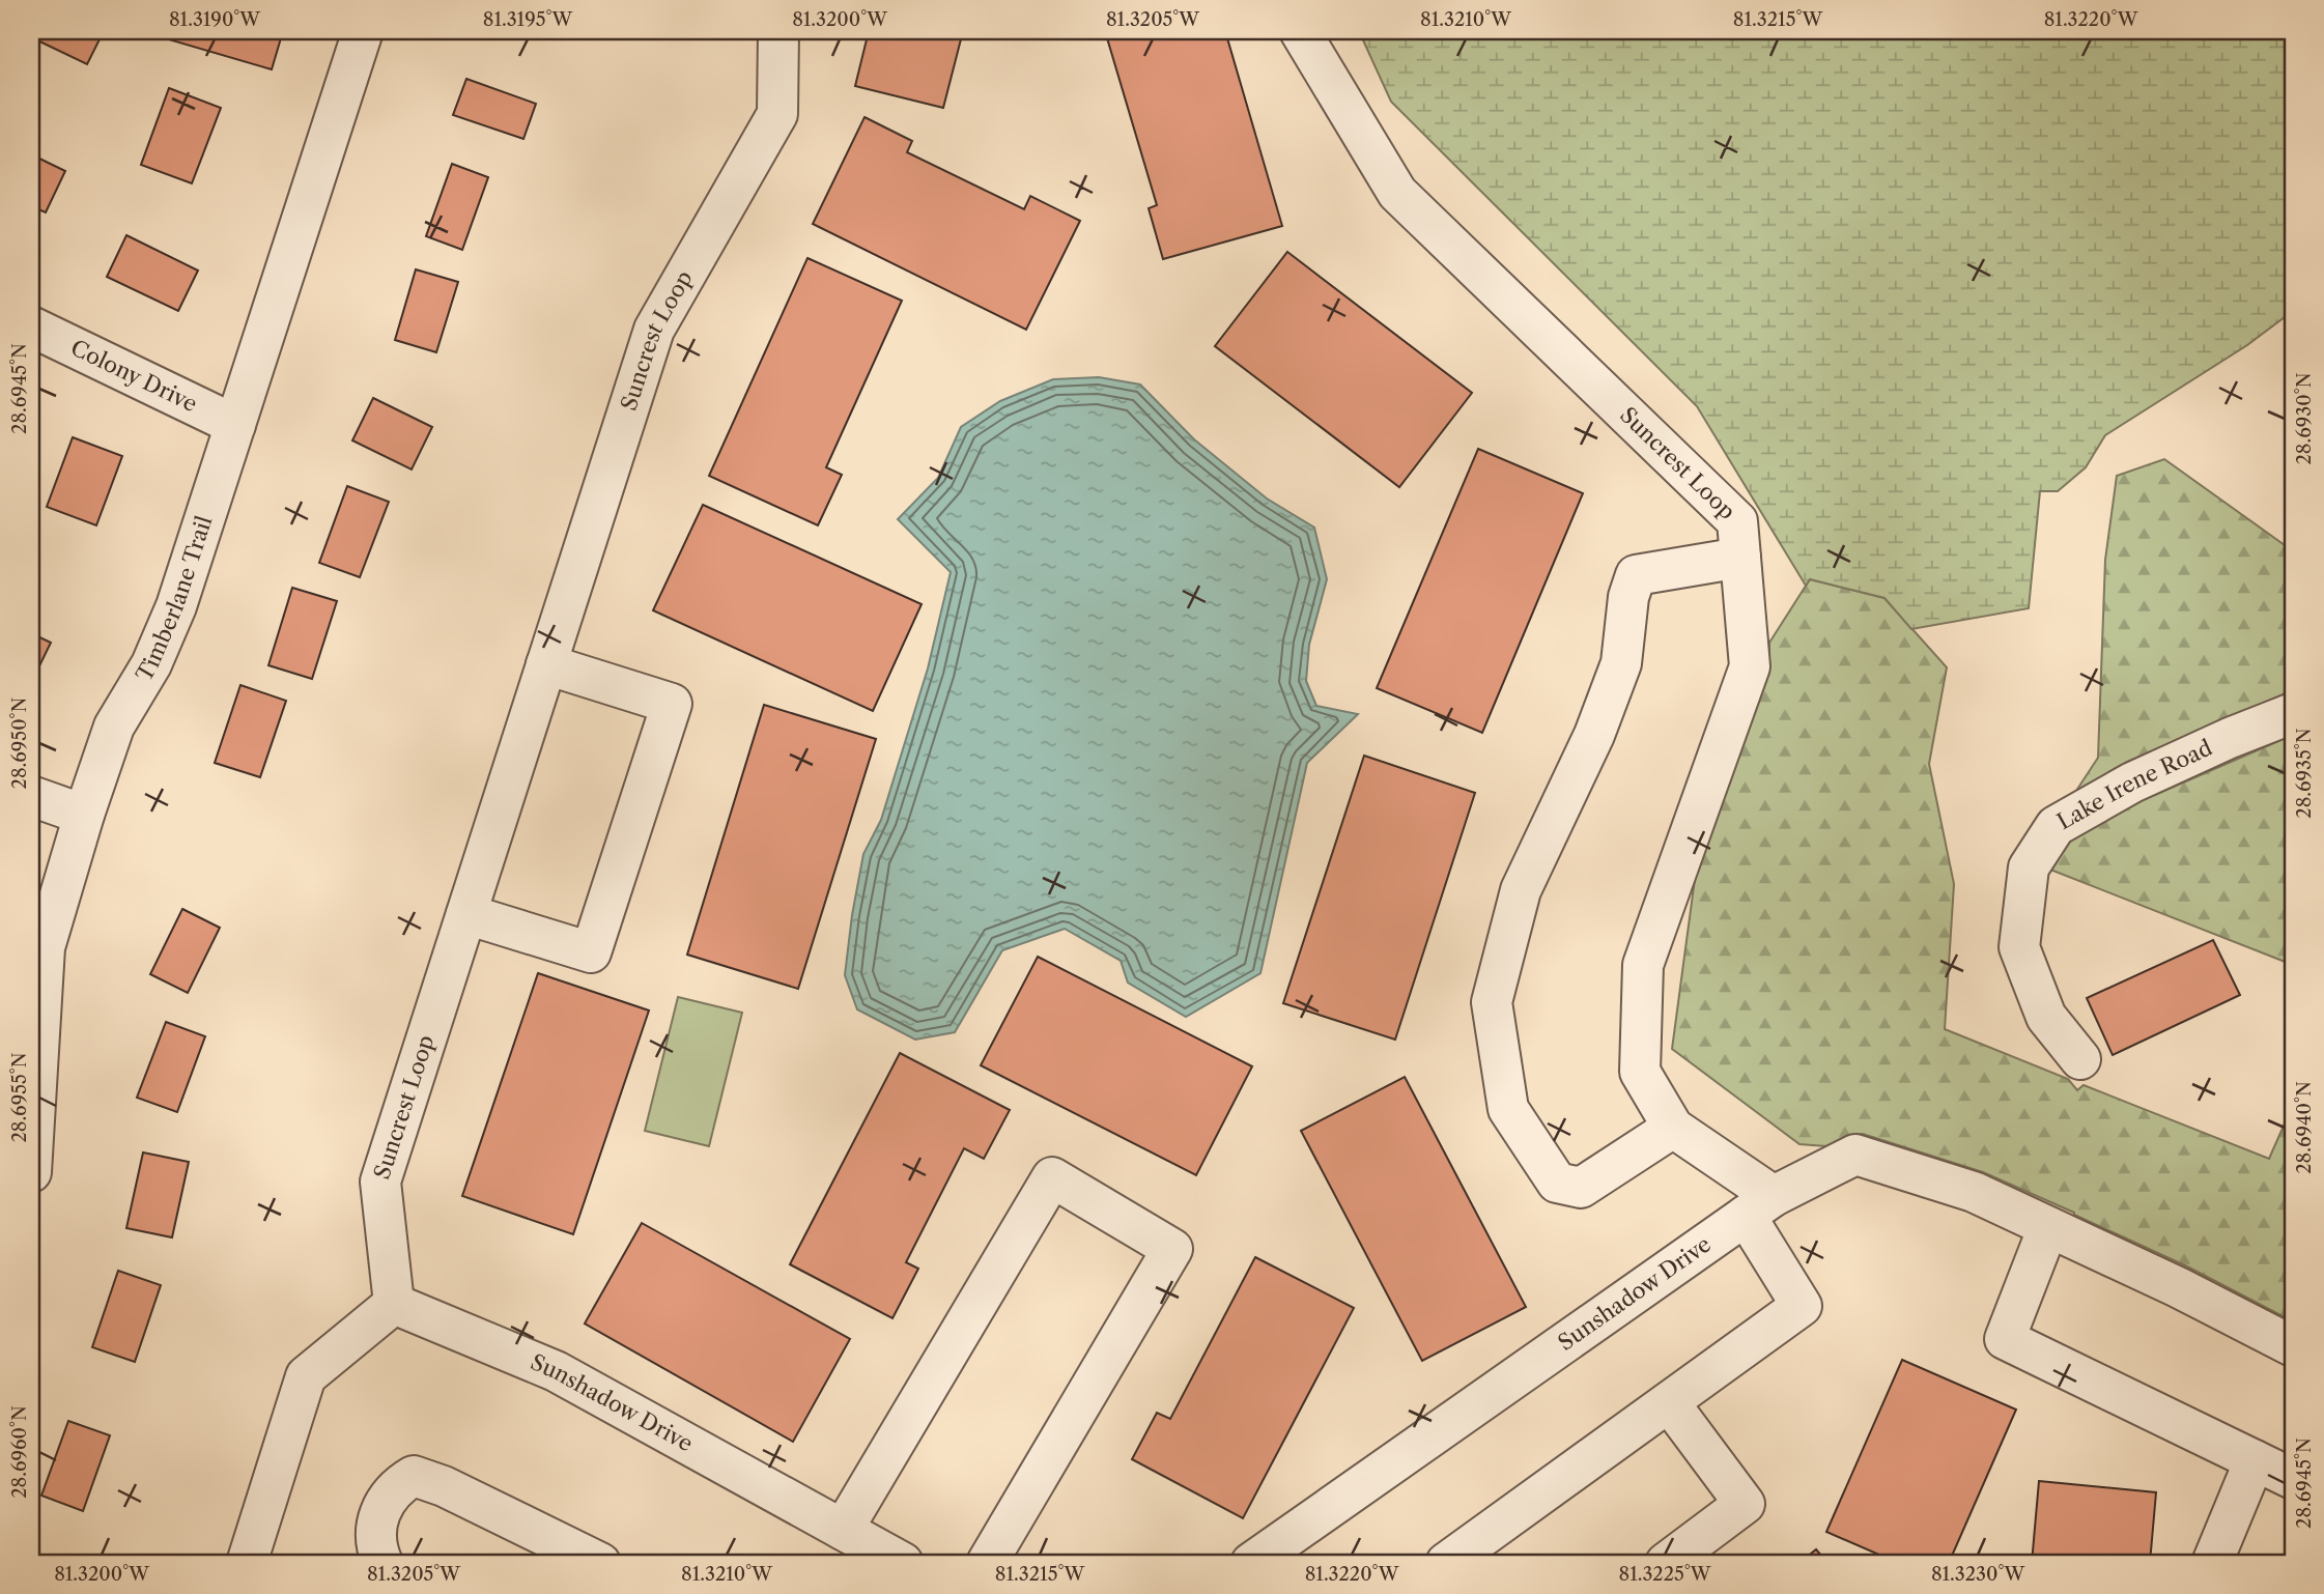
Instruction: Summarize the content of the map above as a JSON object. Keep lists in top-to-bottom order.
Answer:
{
  "streets": {
    "street": [
      "Suncrest Loop",
      "Colony Drive",
      "Timberlane Trail",
      "Lake Irene Road",
      "Sunshadow Drive"
    ]
  },
  "crossings": [
    ["Suncrest Loop", "Sunshadow Drive"],
    ["Colony Drive", "Timberlane Trail"]
  ],
  "coordinates": [
    "81.3190°W",
    "81.3195°W",
    "81.3200°W",
    "81.3205°W",
    "81.3210°W",
    "81.3215°W",
    "81.3220°W",
    "28.6945°N",
    "28.6930°N",
    "28.6950°N",
    "28.6935°N",
    "28.6955°N",
    "28.6940°N",
    "28.6960°N",
    "81.3225°W",
    "81.3230°W"
  ]
}
